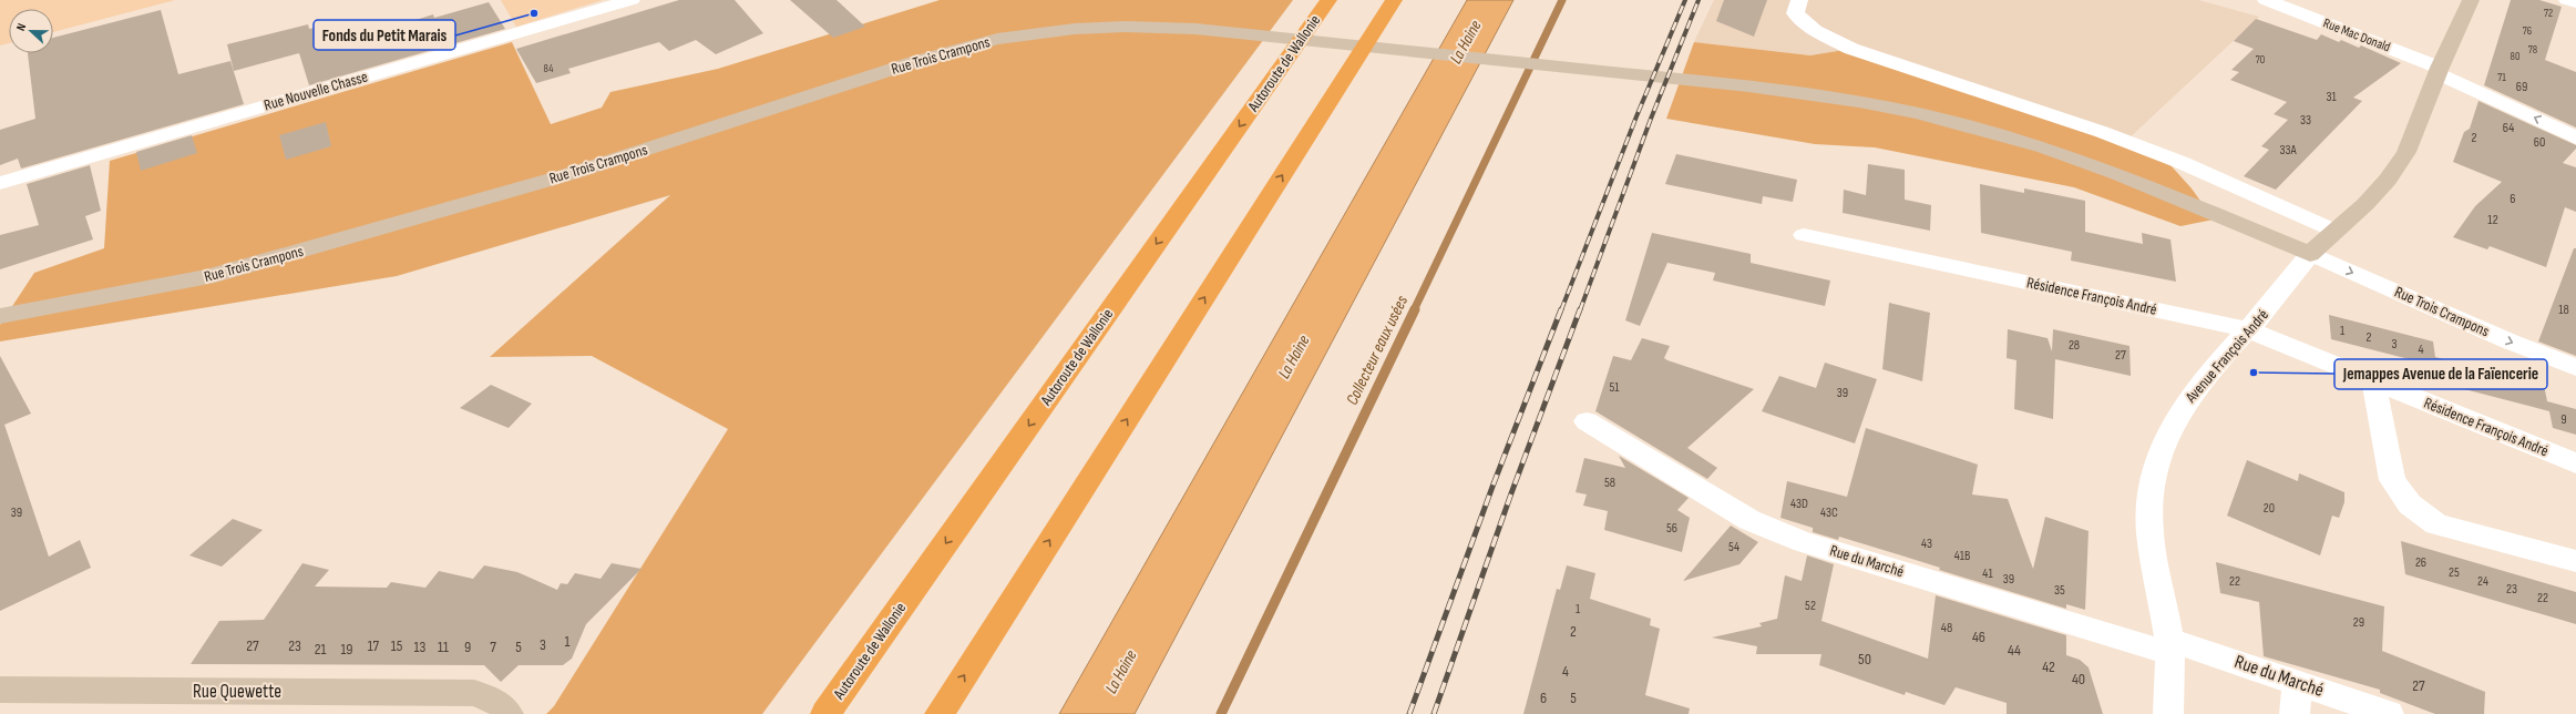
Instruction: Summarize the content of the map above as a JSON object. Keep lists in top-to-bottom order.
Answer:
{
  "streets": {
    "highway": ["Autoroute de Wallonie"],
    "street": [
      "Rue Mac Donald",
      "Rue Trois Crampons",
      "Rue Nouvelle Chasse",
      "Résidence François André",
      "Avenue François André",
      "Rue du Marché",
      "Rue Quewette"
    ]
  },
  "crossings": [
    ["Rue Mac Donald", "Avenue François André"],
    ["Rue Trois Crampons", "Avenue François André"],
    ["Résidence François André", "Avenue François André"],
    ["Avenue François André", "Rue du Marché"]
  ],
  "one_way": ["Rue Mac Donald"],
  "water": ["La Haine", "Collecteur eaux usées"],
  "places": ["Fonds du Petit Marais", "Jemappes Avenue de la Faïencerie"],
  "house_numbers": [
    "72",
    "76",
    "78",
    "80",
    "70",
    "84",
    "71",
    "69",
    "31",
    "33",
    "64",
    "2",
    "60",
    "33A",
    "6",
    "12",
    "18",
    "1",
    "2",
    "3",
    "28",
    "4",
    "27",
    "51",
    "39",
    "9",
    "58",
    "43D",
    "20",
    "39",
    "43C",
    "56",
    "43",
    "54",
    "41B",
    "26",
    "25",
    "41",
    "39",
    "22",
    "24",
    "23",
    "35",
    "22",
    "52",
    "1",
    "29",
    "48",
    "2",
    "46",
    "1",
    "3",
    "27",
    "23",
    "17",
    "15",
    "13",
    "11",
    "9",
    "7",
    "5",
    "21",
    "19",
    "44",
    "50",
    "42",
    "4",
    "40",
    "27",
    "6",
    "5"
  ],
  "north": "left"
}
